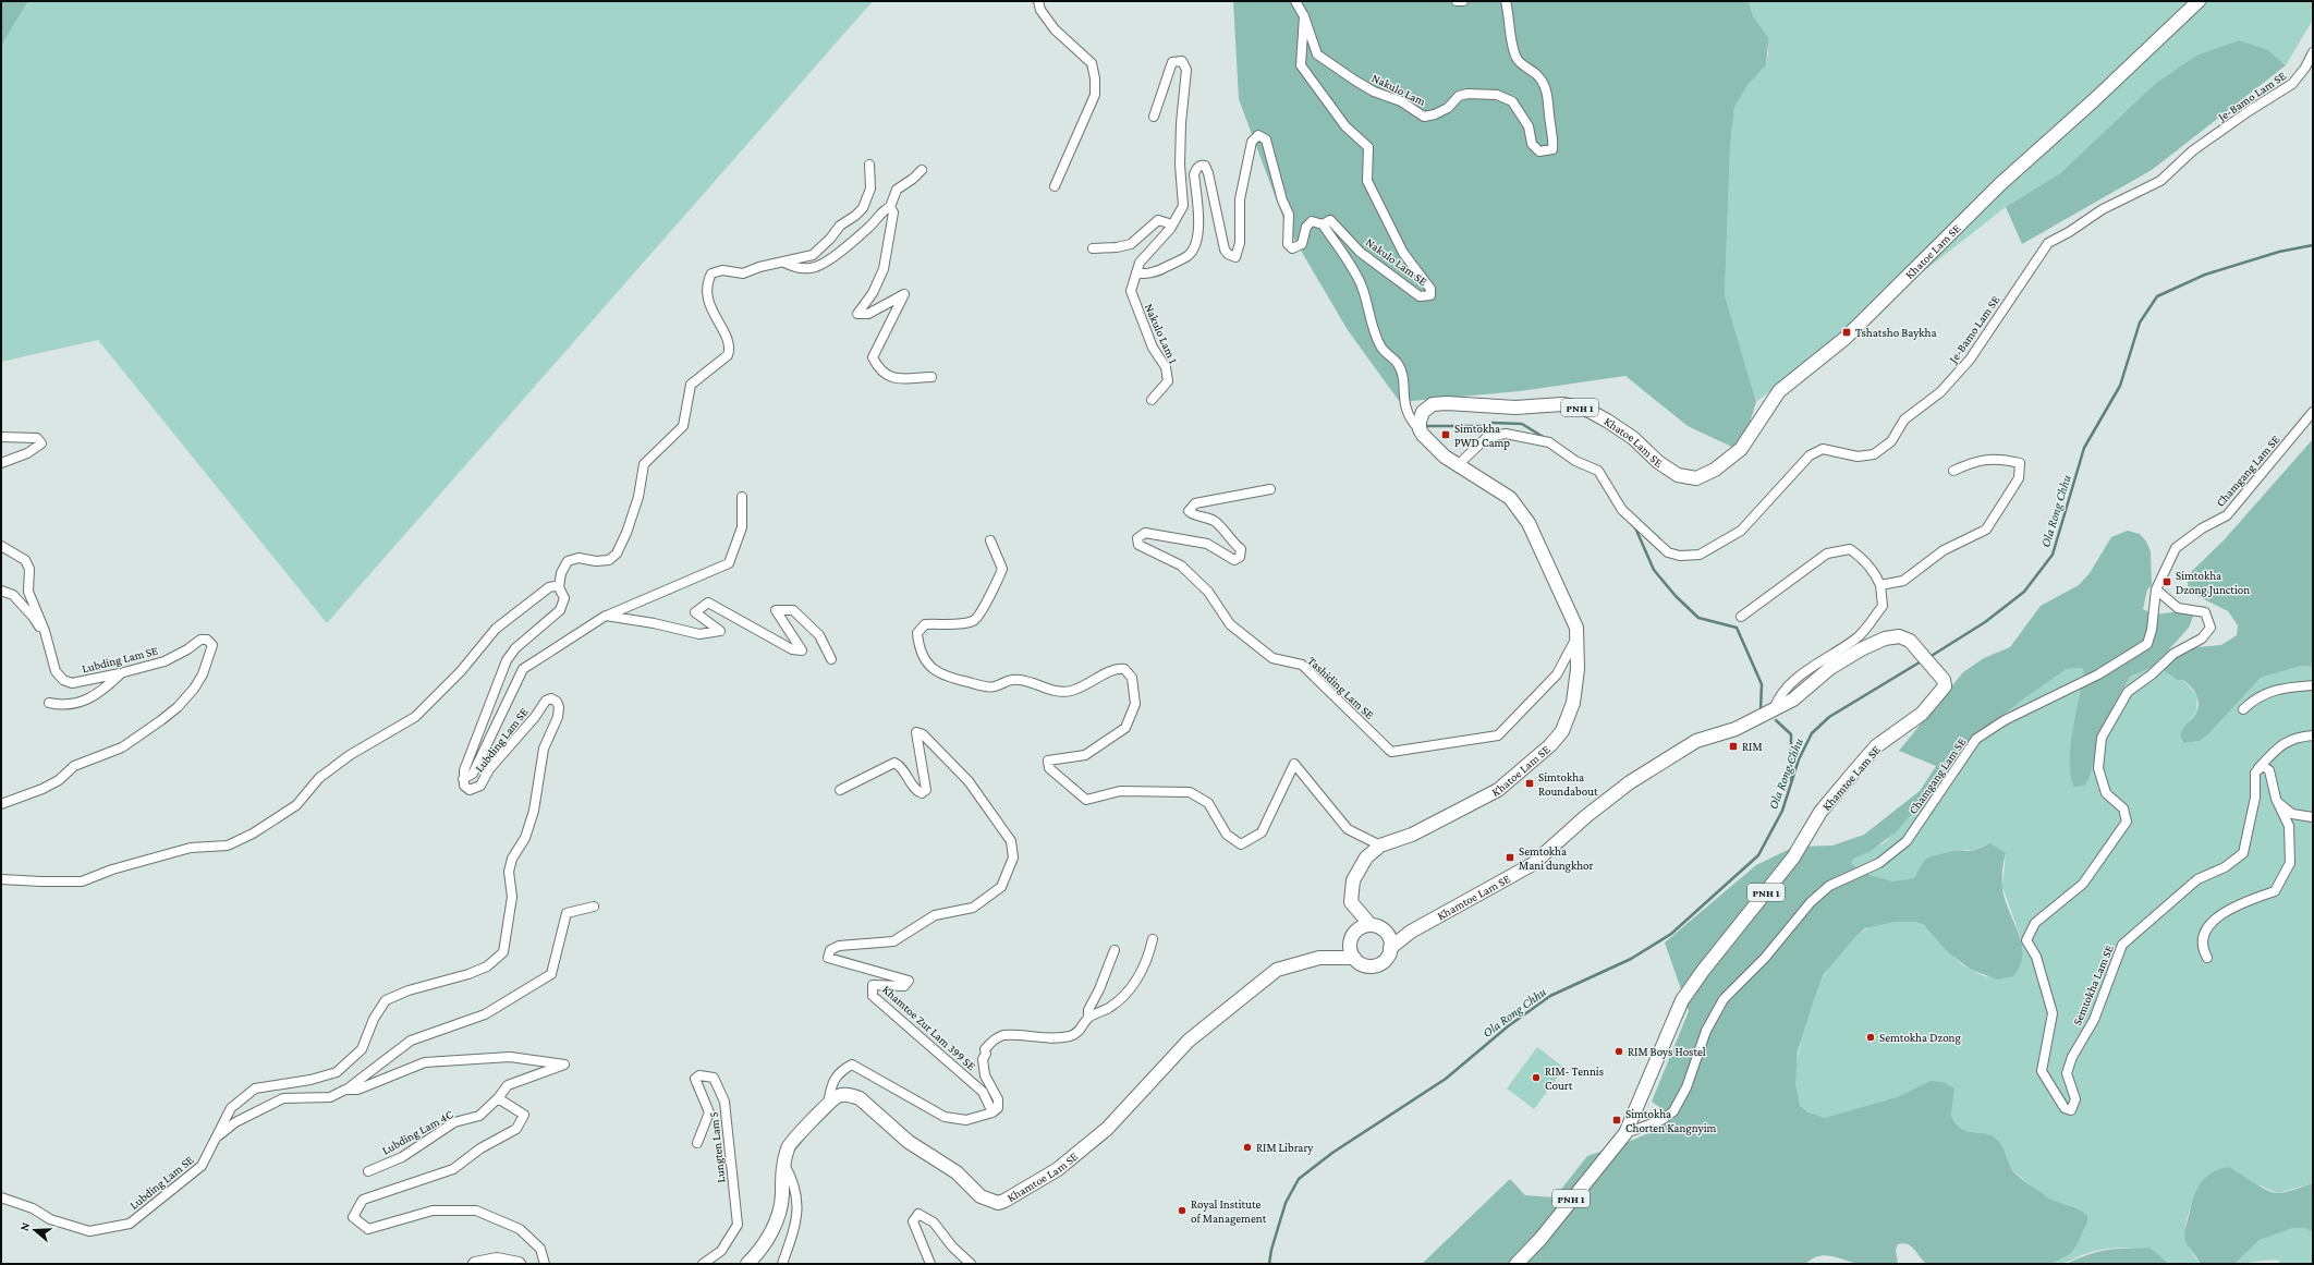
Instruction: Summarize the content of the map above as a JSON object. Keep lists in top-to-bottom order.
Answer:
{
  "streets": {
    "main road": ["Khatoe Lam SE", "PNH 1", "Khamtoe Lam SE"],
    "street": [
      "Nakulo Lam",
      "Je-Bamo Lam SE",
      "Nakulo Lam SE",
      "Nakulo Lam 1",
      "Chamgang Lam SE",
      "Lubding Lam SE",
      "Tashiding Lam SE",
      "Semtokha Lam SE",
      "Khamtoe Zur Lam 399 SE",
      "Lubding Lam 4C",
      "Lungten Lam 5"
    ]
  },
  "crossings": [
    ["Nakulo Lam", "Nakulo Lam SE"],
    ["Je-Bamo Lam SE", "Khatoe Lam SE"],
    ["Khatoe Lam SE", "Tashiding Lam SE"],
    ["Khatoe Lam SE", "Khamtoe Lam SE"],
    ["Chamgang Lam SE", "Khamtoe Lam SE"],
    ["Chamgang Lam SE", "Semtokha Lam SE"]
  ],
  "water": ["Ola Rong Chhu"],
  "places": {
    "transit": [
      "Tshatsho Baykha",
      "Simtokha PWD Camp",
      "Simtokha Dzong Junction",
      "RIM",
      "Simtokha Roundabout",
      "Semtokha Mani dungkhor",
      "Simtokha Chorten Kangnyim"
    ],
    "other": [
      "Semtokha Dzong",
      "RIM Boys Hostel",
      "RIM- Tennis Court",
      "RIM Library",
      "Royal Institute of Management"
    ]
  },
  "north": "left"
}
